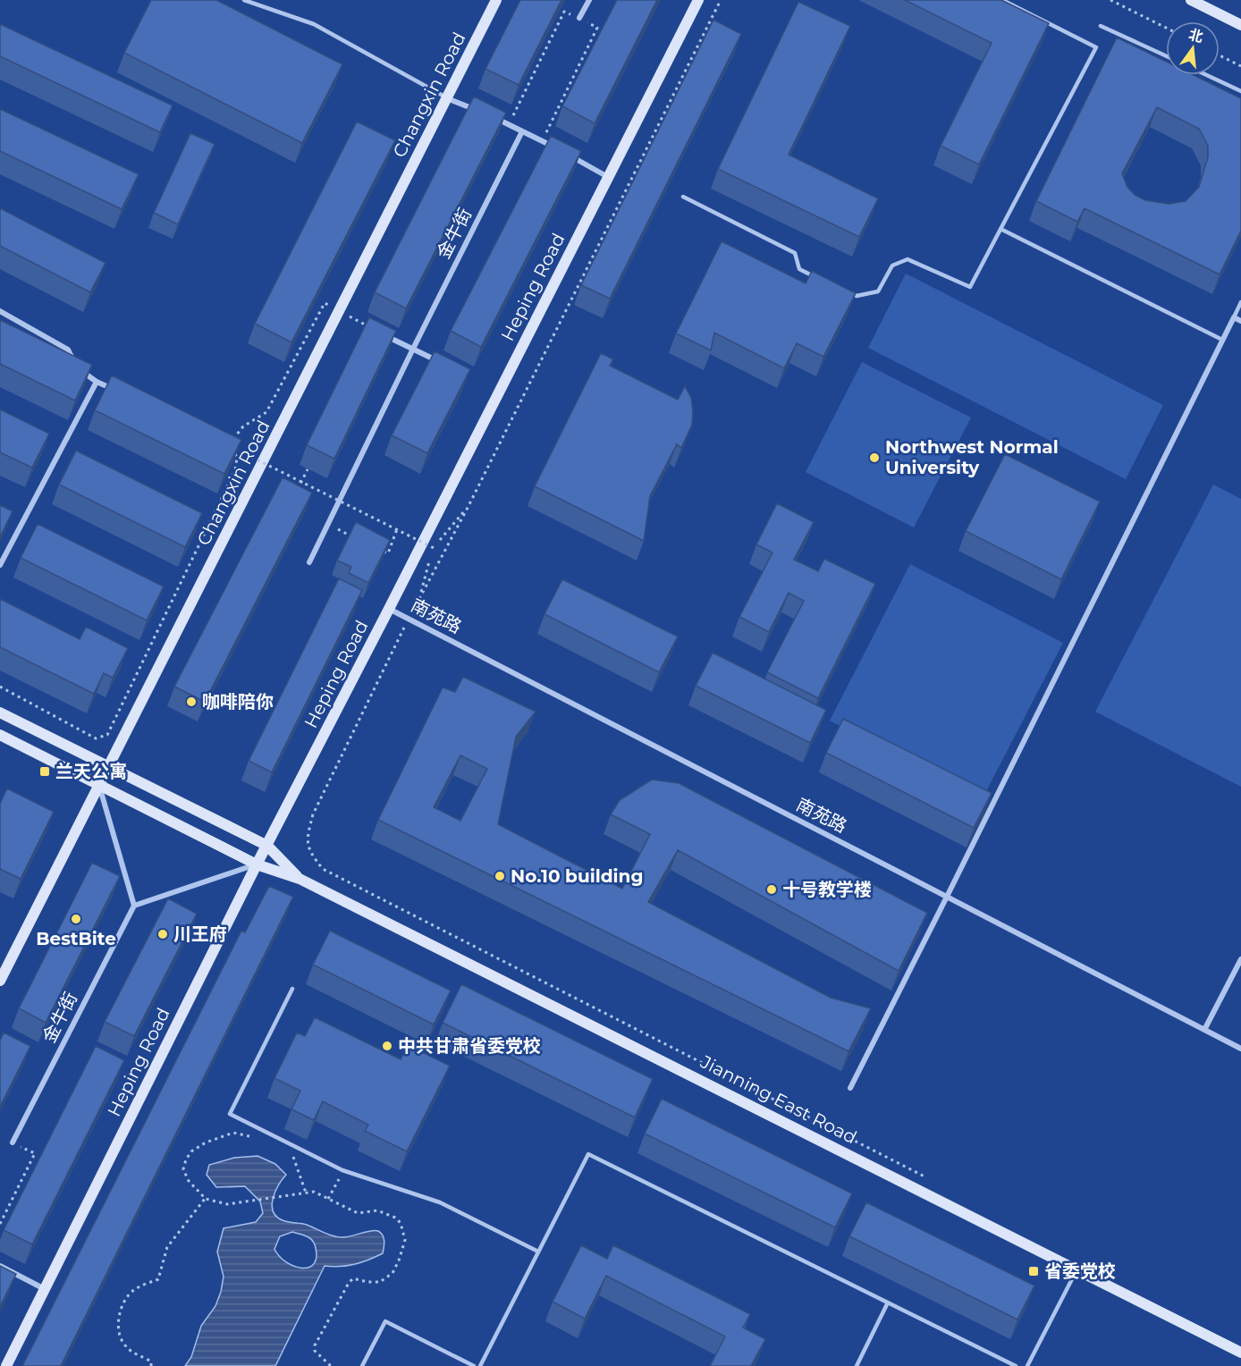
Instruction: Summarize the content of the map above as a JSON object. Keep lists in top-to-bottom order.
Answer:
{
  "streets": {
    "street": [
      "Changxin Road",
      "金牛街",
      "Heping Road",
      "南苑路",
      "Jianning East Road"
    ]
  },
  "crossings": [
    ["Changxin Road", "Jianning East Road"],
    ["Heping Road", "南苑路"],
    ["Heping Road", "Jianning East Road"]
  ],
  "places": {
    "other": [
      "Northwest Normal University",
      "咖啡陪你",
      "No.10 building",
      "十号教学楼",
      "BestBite",
      "川王府",
      "中共甘肃省委党校"
    ],
    "transit": ["兰天公寓", "省委党校"]
  },
  "north": "top"
}
